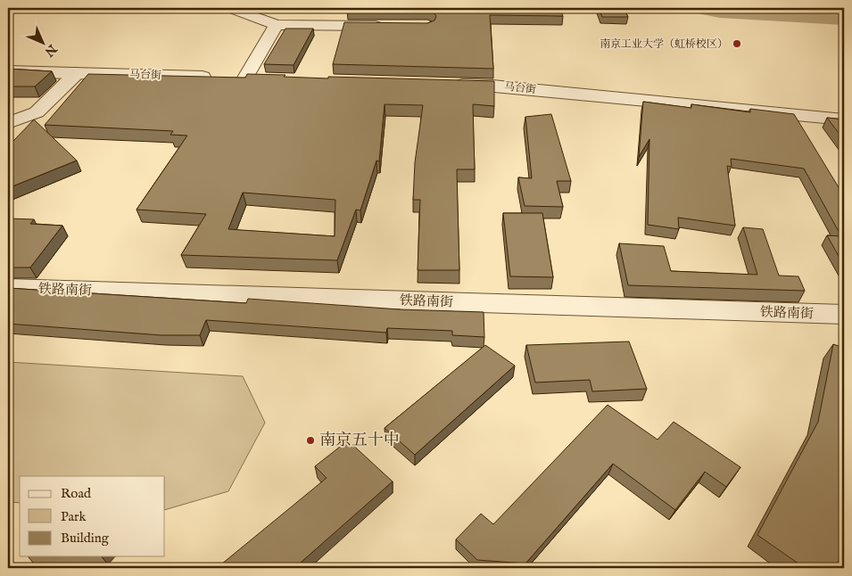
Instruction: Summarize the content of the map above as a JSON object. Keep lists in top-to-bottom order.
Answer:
{
  "streets": {
    "street": ["马台街", "铁路南街"]
  },
  "places": ["南京工业大学（虹桥校区）", "南京五十中"],
  "legend": ["Road", "Park", "Building"],
  "north": "bottom right"
}
